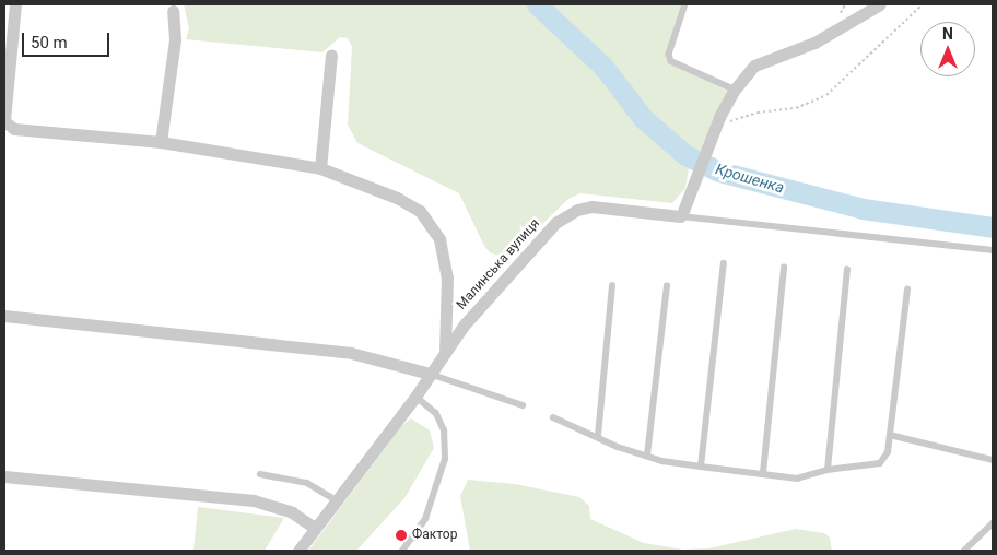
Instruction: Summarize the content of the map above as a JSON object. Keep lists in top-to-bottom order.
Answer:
{
  "streets": {
    "street": ["Малинська вулиця"]
  },
  "water": ["Крошенка"],
  "places": ["Фактор"],
  "scale_bar": "50 m",
  "north": "top"
}
